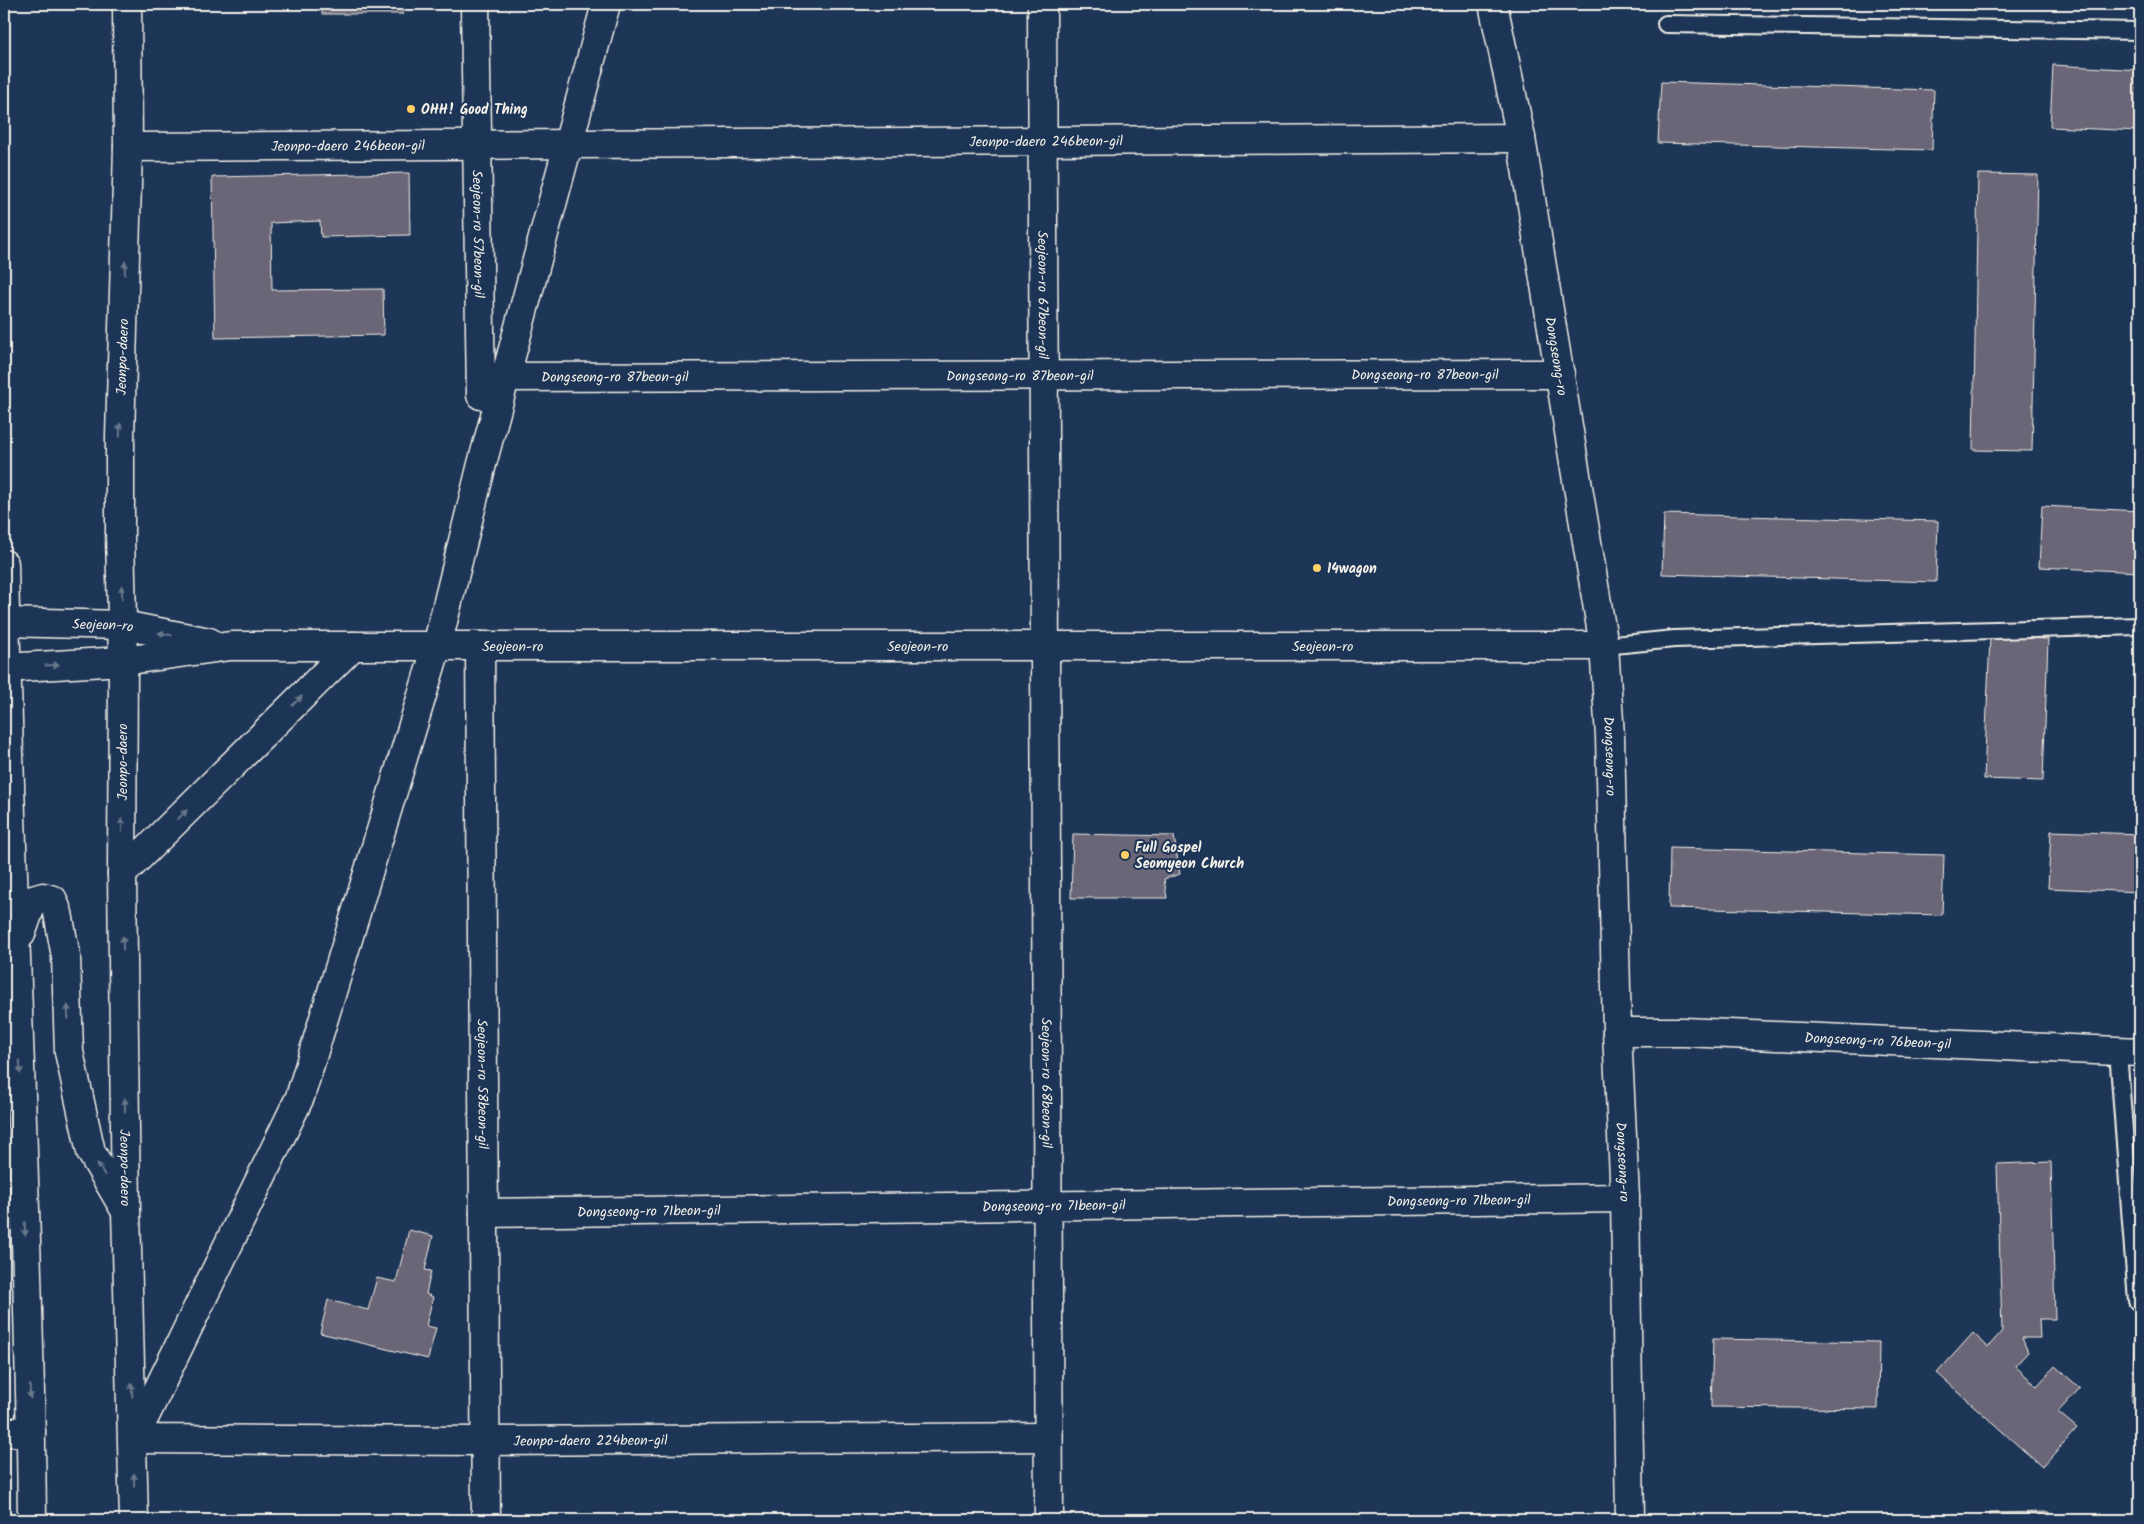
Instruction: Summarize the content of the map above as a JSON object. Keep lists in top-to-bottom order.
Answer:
{
  "streets": {
    "street": [
      "Jeonpo-daero 246beon-gil",
      "Seojeon-ro 57beon-gil",
      "Seojeon-ro 67beon-gil",
      "Dongseong-ro",
      "Jeonpo-daero",
      "Dongseong-ro 87beon-gil",
      "Seojeon-ro",
      "Dongseong-ro 76beon-gil",
      "Seojeon-ro 58beon-gil",
      "Seojeon-ro 68beon-gil",
      "Dongseong-ro 71beon-gil",
      "Jeonpo-daero 224beon-gil"
    ]
  },
  "crossings": [
    ["Jeonpo-daero 246beon-gil", "Seojeon-ro 57beon-gil"],
    ["Jeonpo-daero 246beon-gil", "Seojeon-ro 67beon-gil"],
    ["Jeonpo-daero 246beon-gil", "Dongseong-ro"],
    ["Jeonpo-daero 246beon-gil", "Jeonpo-daero"],
    ["Seojeon-ro 57beon-gil", "Jeonpo-daero"],
    ["Seojeon-ro 57beon-gil", "Dongseong-ro 87beon-gil"],
    ["Seojeon-ro 57beon-gil", "Seojeon-ro"],
    ["Seojeon-ro 57beon-gil", "Jeonpo-daero 224beon-gil"],
    ["Seojeon-ro 67beon-gil", "Dongseong-ro 87beon-gil"],
    ["Seojeon-ro 67beon-gil", "Seojeon-ro"],
    ["Seojeon-ro 67beon-gil", "Seojeon-ro 68beon-gil"],
    ["Dongseong-ro", "Dongseong-ro 87beon-gil"],
    ["Dongseong-ro", "Seojeon-ro"],
    ["Dongseong-ro", "Dongseong-ro 76beon-gil"],
    ["Dongseong-ro", "Dongseong-ro 71beon-gil"],
    ["Jeonpo-daero", "Seojeon-ro"],
    ["Jeonpo-daero", "Jeonpo-daero 224beon-gil"],
    ["Seojeon-ro", "Seojeon-ro 58beon-gil"],
    ["Seojeon-ro", "Seojeon-ro 68beon-gil"],
    ["Seojeon-ro 58beon-gil", "Dongseong-ro 71beon-gil"],
    ["Seojeon-ro 58beon-gil", "Jeonpo-daero 224beon-gil"],
    ["Seojeon-ro 68beon-gil", "Dongseong-ro 71beon-gil"],
    ["Seojeon-ro 68beon-gil", "Jeonpo-daero 224beon-gil"]
  ],
  "places": ["OHH! Good Thing", "14wagon", "Full Gospel Seomyeon Church"]
}
